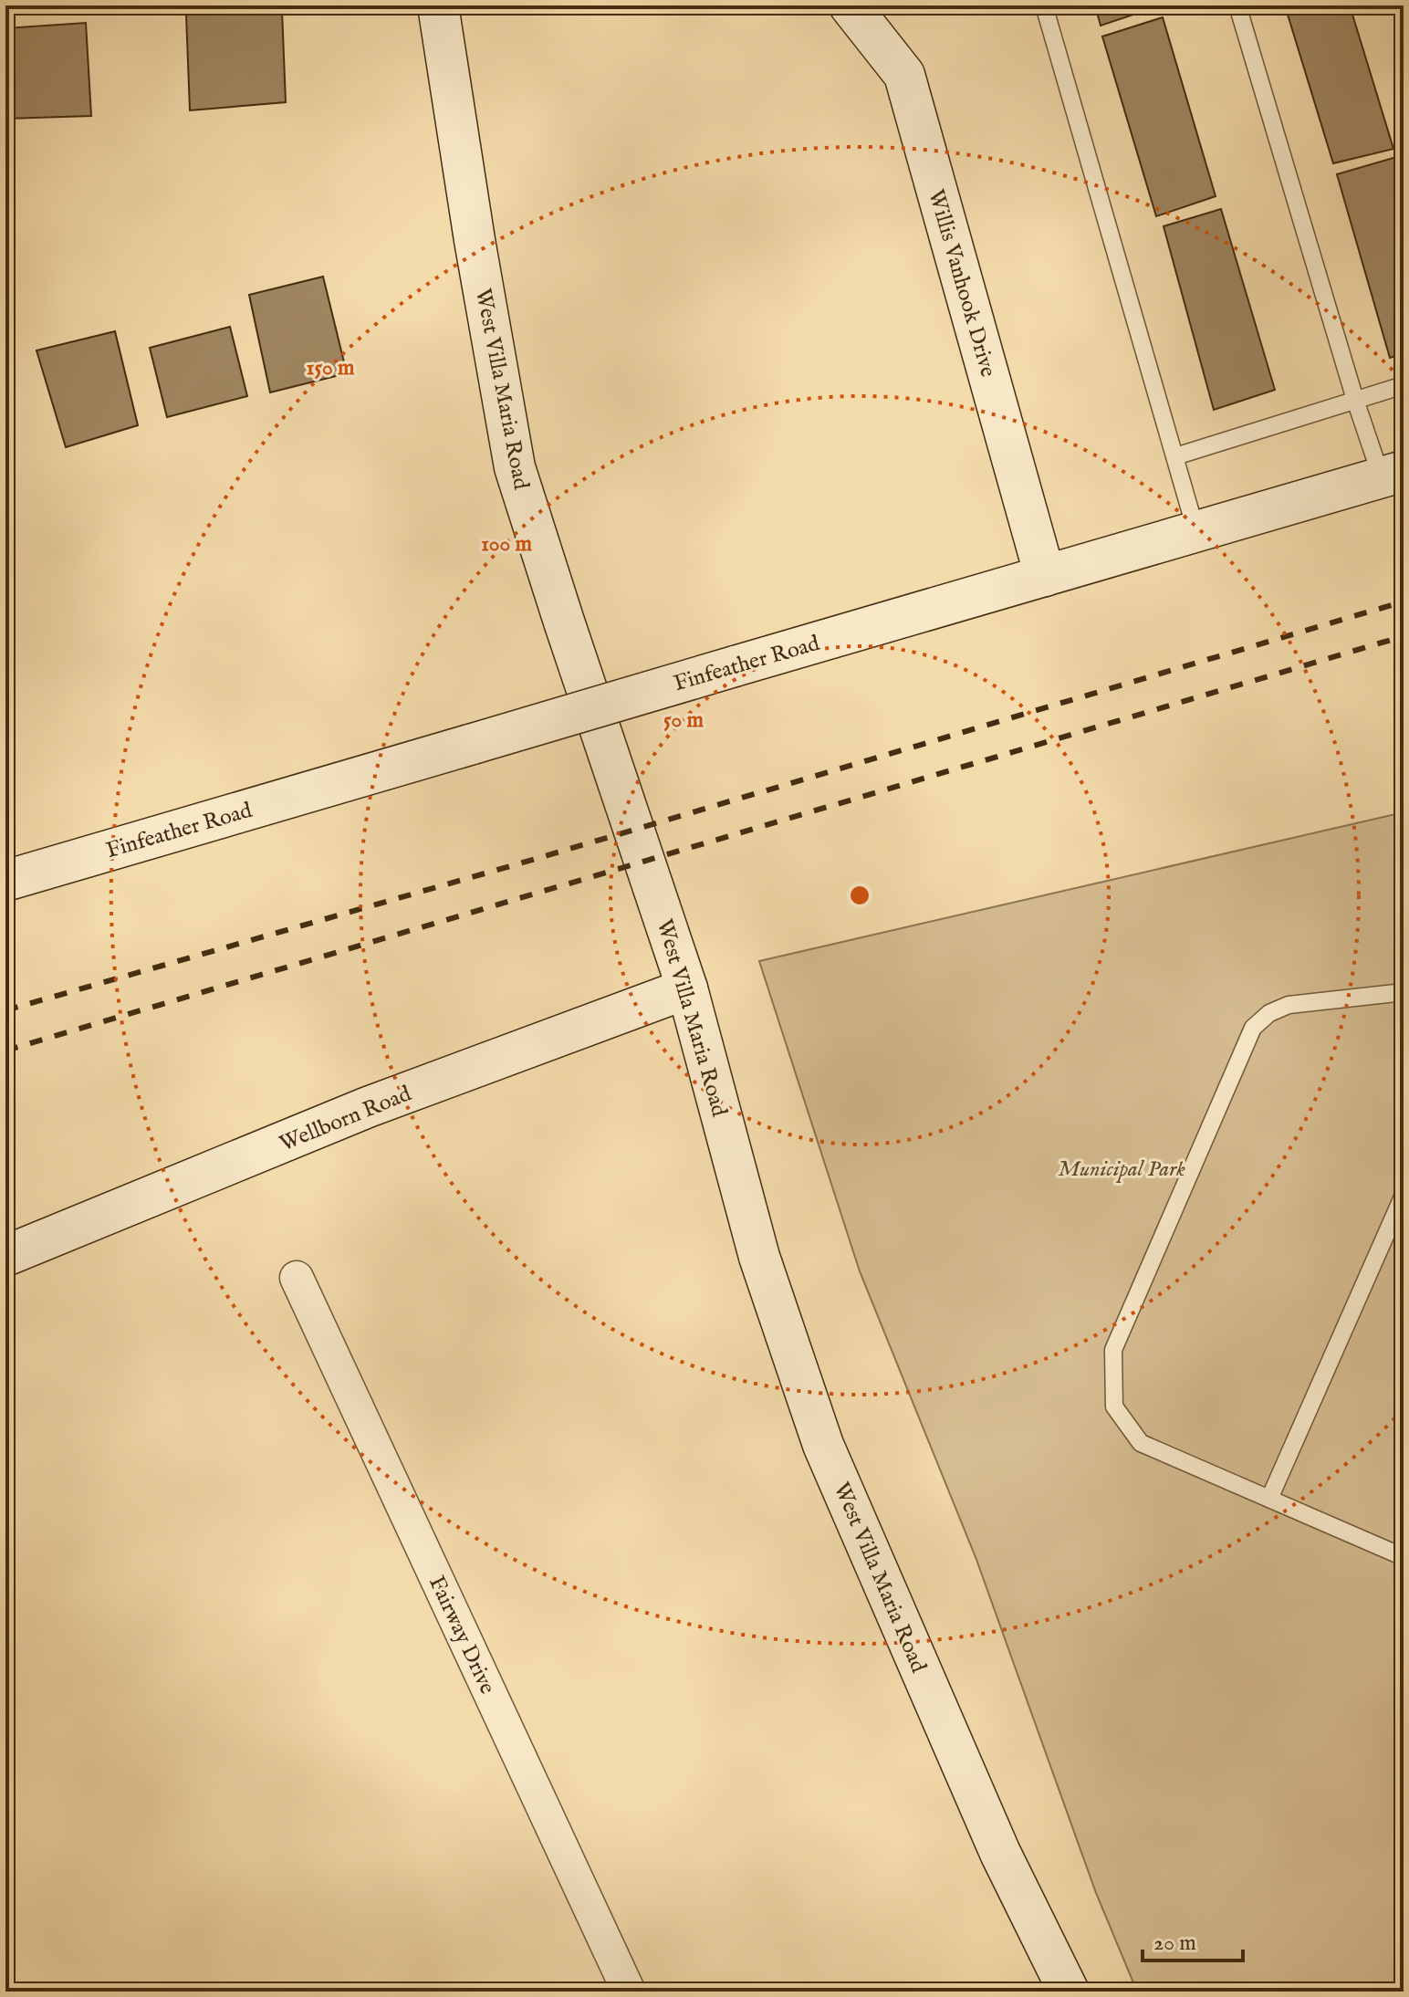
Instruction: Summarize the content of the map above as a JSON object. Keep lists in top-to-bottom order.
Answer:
{
  "streets": {
    "main road": [
      "Willis Vanhook Drive",
      "West Villa Maria Road",
      "Finfeather Road",
      "Wellborn Road"
    ],
    "street": ["Fairway Drive"]
  },
  "crossings": [
    ["Willis Vanhook Drive", "Finfeather Road"],
    ["West Villa Maria Road", "Wellborn Road"]
  ],
  "parks": ["Municipal Park"],
  "scale_bar": "20 m",
  "rings": ["150 m", "100 m", "50 m"]
}
